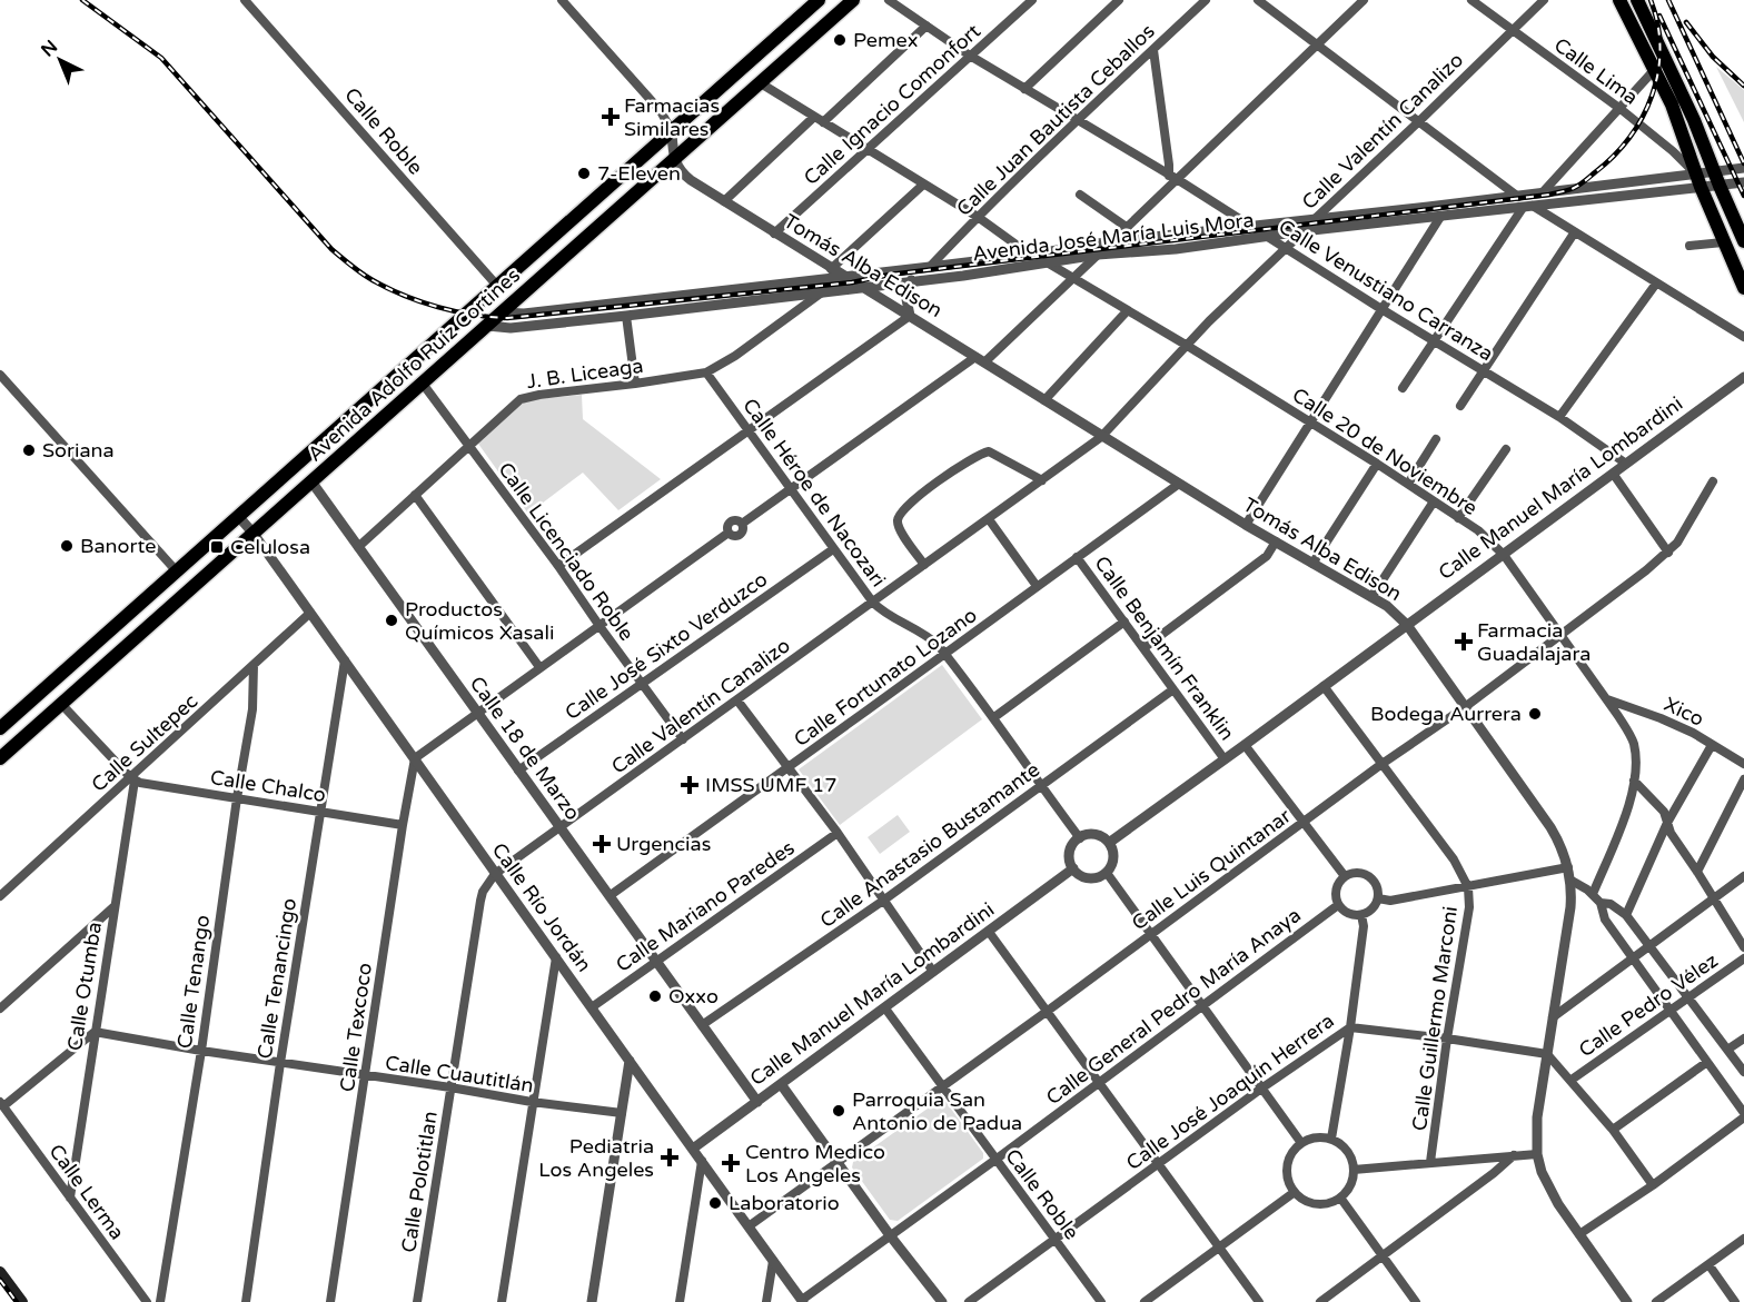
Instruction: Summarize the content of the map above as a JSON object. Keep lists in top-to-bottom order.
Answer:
{
  "streets": {
    "main road": ["Avenida Adolfo Ruíz Cortines"],
    "street": [
      "Calle Lima",
      "Calle Ignacio Comonfort",
      "Calle Juan Bautista Ceballos",
      "Calle Roble",
      "Calle Valentín Canalizo",
      "Avenida José María Luis Mora",
      "Tomás Alba Edison",
      "Calle Venustiano Carranza",
      "J. B. Liceaga",
      "Calle 20 de Noviembre",
      "Calle Manuel María Lombardini",
      "Calle Héroe de Nacozari",
      "Calle Licenciado Roble",
      "Calle José Sixto Verduzco",
      "Calle Benjamín Franklin",
      "Calle Fortunato Lozano",
      "Xico",
      "Calle Sultepec",
      "Calle 18 de Marzo",
      "Calle Chalco",
      "Calle Anastasio Bustamante",
      "Calle Luis Quintanar",
      "Calle Mariano Paredes",
      "Calle Río Jordán",
      "Calle Tenancingo",
      "Calle Tenango",
      "Calle Otumba",
      "Calle Pedro Vélez",
      "Calle General Pedro María Anaya",
      "Calle Guillermo Marconi",
      "Calle Texcoco",
      "Calle Cuautitlán",
      "Calle José Joaquín Herrera",
      "Calle Polotitlan",
      "Calle Lerma"
    ]
  },
  "crossings": [
    ["Calle Lima", "Calle Valentín Canalizo"],
    ["Calle Lima", "Avenida José María Luis Mora"],
    ["Calle Ignacio Comonfort", "Tomás Alba Edison"],
    ["Calle Ignacio Comonfort", "Calle Venustiano Carranza"],
    ["Calle Juan Bautista Ceballos", "Avenida José María Luis Mora"],
    ["Calle Juan Bautista Ceballos", "Calle Venustiano Carranza"],
    ["Calle Roble", "Avenida Adolfo Ruíz Cortines"],
    ["Calle Roble", "Calle Manuel María Lombardini"],
    ["Calle Roble", "Calle Luis Quintanar"],
    ["Calle Roble", "Calle General Pedro María Anaya"],
    ["Calle Roble", "Calle José Joaquín Herrera"],
    ["Calle Valentín Canalizo", "Avenida José María Luis Mora"],
    ["Calle Valentín Canalizo", "Tomás Alba Edison"],
    ["Calle Valentín Canalizo", "Calle Venustiano Carranza"],
    ["Calle Valentín Canalizo", "Calle 20 de Noviembre"],
    ["Calle Valentín Canalizo", "Calle Héroe de Nacozari"],
    ["Calle Valentín Canalizo", "Calle Licenciado Roble"],
    ["Calle Valentín Canalizo", "Calle 18 de Marzo"],
    ["Calle Valentín Canalizo", "Calle Río Jordán"],
    ["Calle Valentín Canalizo", "Calle Polotitlan"],
    ["Avenida José María Luis Mora", "Tomás Alba Edison"],
    ["Avenida José María Luis Mora", "Calle Venustiano Carranza"],
    ["Avenida José María Luis Mora", "Avenida Adolfo Ruíz Cortines"],
    ["Avenida José María Luis Mora", "J. B. Liceaga"],
    ["Avenida José María Luis Mora", "Calle 20 de Noviembre"],
    ["Tomás Alba Edison", "Avenida Adolfo Ruíz Cortines"],
    ["Tomás Alba Edison", "J. B. Liceaga"],
    ["Tomás Alba Edison", "Calle Manuel María Lombardini"],
    ["Tomás Alba Edison", "Calle Fortunato Lozano"],
    ["Tomás Alba Edison", "Calle Luis Quintanar"],
    ["Tomás Alba Edison", "Calle José Joaquín Herrera"],
    ["Calle Venustiano Carranza", "Calle Manuel María Lombardini"],
    ["Avenida Adolfo Ruíz Cortines", "Calle Licenciado Roble"],
    ["Avenida Adolfo Ruíz Cortines", "Calle 18 de Marzo"],
    ["Avenida Adolfo Ruíz Cortines", "Calle Río Jordán"],
    ["J. B. Liceaga", "Calle Héroe de Nacozari"],
    ["J. B. Liceaga", "Calle Licenciado Roble"],
    ["J. B. Liceaga", "Calle 18 de Marzo"],
    ["Calle 20 de Noviembre", "Calle Manuel María Lombardini"],
    ["Calle 20 de Noviembre", "Xico"],
    ["Calle 20 de Noviembre", "Calle Luis Quintanar"],
    ["Calle Manuel María Lombardini", "Calle Héroe de Nacozari"],
    ["Calle Manuel María Lombardini", "Calle Benjamín Franklin"],
    ["Calle Manuel María Lombardini", "Calle 18 de Marzo"],
    ["Calle Manuel María Lombardini", "Calle Río Jordán"],
    ["Calle Manuel María Lombardini", "Calle Guillermo Marconi"],
    ["Calle Héroe de Nacozari", "Calle José Sixto Verduzco"],
    ["Calle Héroe de Nacozari", "Calle Fortunato Lozano"],
    ["Calle Héroe de Nacozari", "Calle Anastasio Bustamante"],
    ["Calle Licenciado Roble", "Calle José Sixto Verduzco"],
    ["Calle José Sixto Verduzco", "Calle 18 de Marzo"],
    ["Calle Benjamín Franklin", "Calle Fortunato Lozano"],
    ["Calle Benjamín Franklin", "Calle Anastasio Bustamante"],
    ["Calle Benjamín Franklin", "Calle Luis Quintanar"],
    ["Calle Benjamín Franklin", "Calle General Pedro María Anaya"],
    ["Calle Fortunato Lozano", "Calle 18 de Marzo"],
    ["Calle Sultepec", "Calle Chalco"],
    ["Calle Sultepec", "Calle Río Jordán"],
    ["Calle Sultepec", "Calle Tenango"],
    ["Calle Sultepec", "Calle Otumba"],
    ["Calle 18 de Marzo", "Calle Anastasio Bustamante"],
    ["Calle 18 de Marzo", "Calle Mariano Paredes"],
    ["Calle Chalco", "Calle Tenancingo"],
    ["Calle Chalco", "Calle Tenango"],
    ["Calle Chalco", "Calle Otumba"],
    ["Calle Chalco", "Calle Texcoco"],
    ["Calle Luis Quintanar", "Calle Río Jordán"],
    ["Calle Luis Quintanar", "Calle Guillermo Marconi"],
    ["Calle Mariano Paredes", "Calle Río Jordán"],
    ["Calle Río Jordán", "Calle Tenancingo"],
    ["Calle Río Jordán", "Calle General Pedro María Anaya"],
    ["Calle Río Jordán", "Calle Texcoco"],
    ["Calle Río Jordán", "Calle Polotitlan"],
    ["Calle Tenancingo", "Calle Cuautitlán"],
    ["Calle Tenango", "Calle Cuautitlán"],
    ["Calle Otumba", "Calle Cuautitlán"],
    ["Calle Otumba", "Calle Lerma"],
    ["Calle Guillermo Marconi", "Calle José Joaquín Herrera"],
    ["Calle Texcoco", "Calle Cuautitlán"],
    ["Calle Cuautitlán", "Calle Polotitlan"]
  ],
  "places": {
    "other": [
      "Pemex",
      "7-Eleven",
      "Soriana",
      "Banorte",
      "Productos Químicos Xasali",
      "Bodega Aurrera",
      "Oxxo",
      "Parroquia San Antonio de Padua",
      "Laboratorio"
    ],
    "health": [
      "Farmacias Similares",
      "Farmacia Guadalajara",
      "IMSS UMF 17",
      "Urgencias",
      "Pediatria Los Angeles",
      "Centro Medico Los Angeles"
    ],
    "transit": ["Celulosa"]
  },
  "north": "top left"
}
